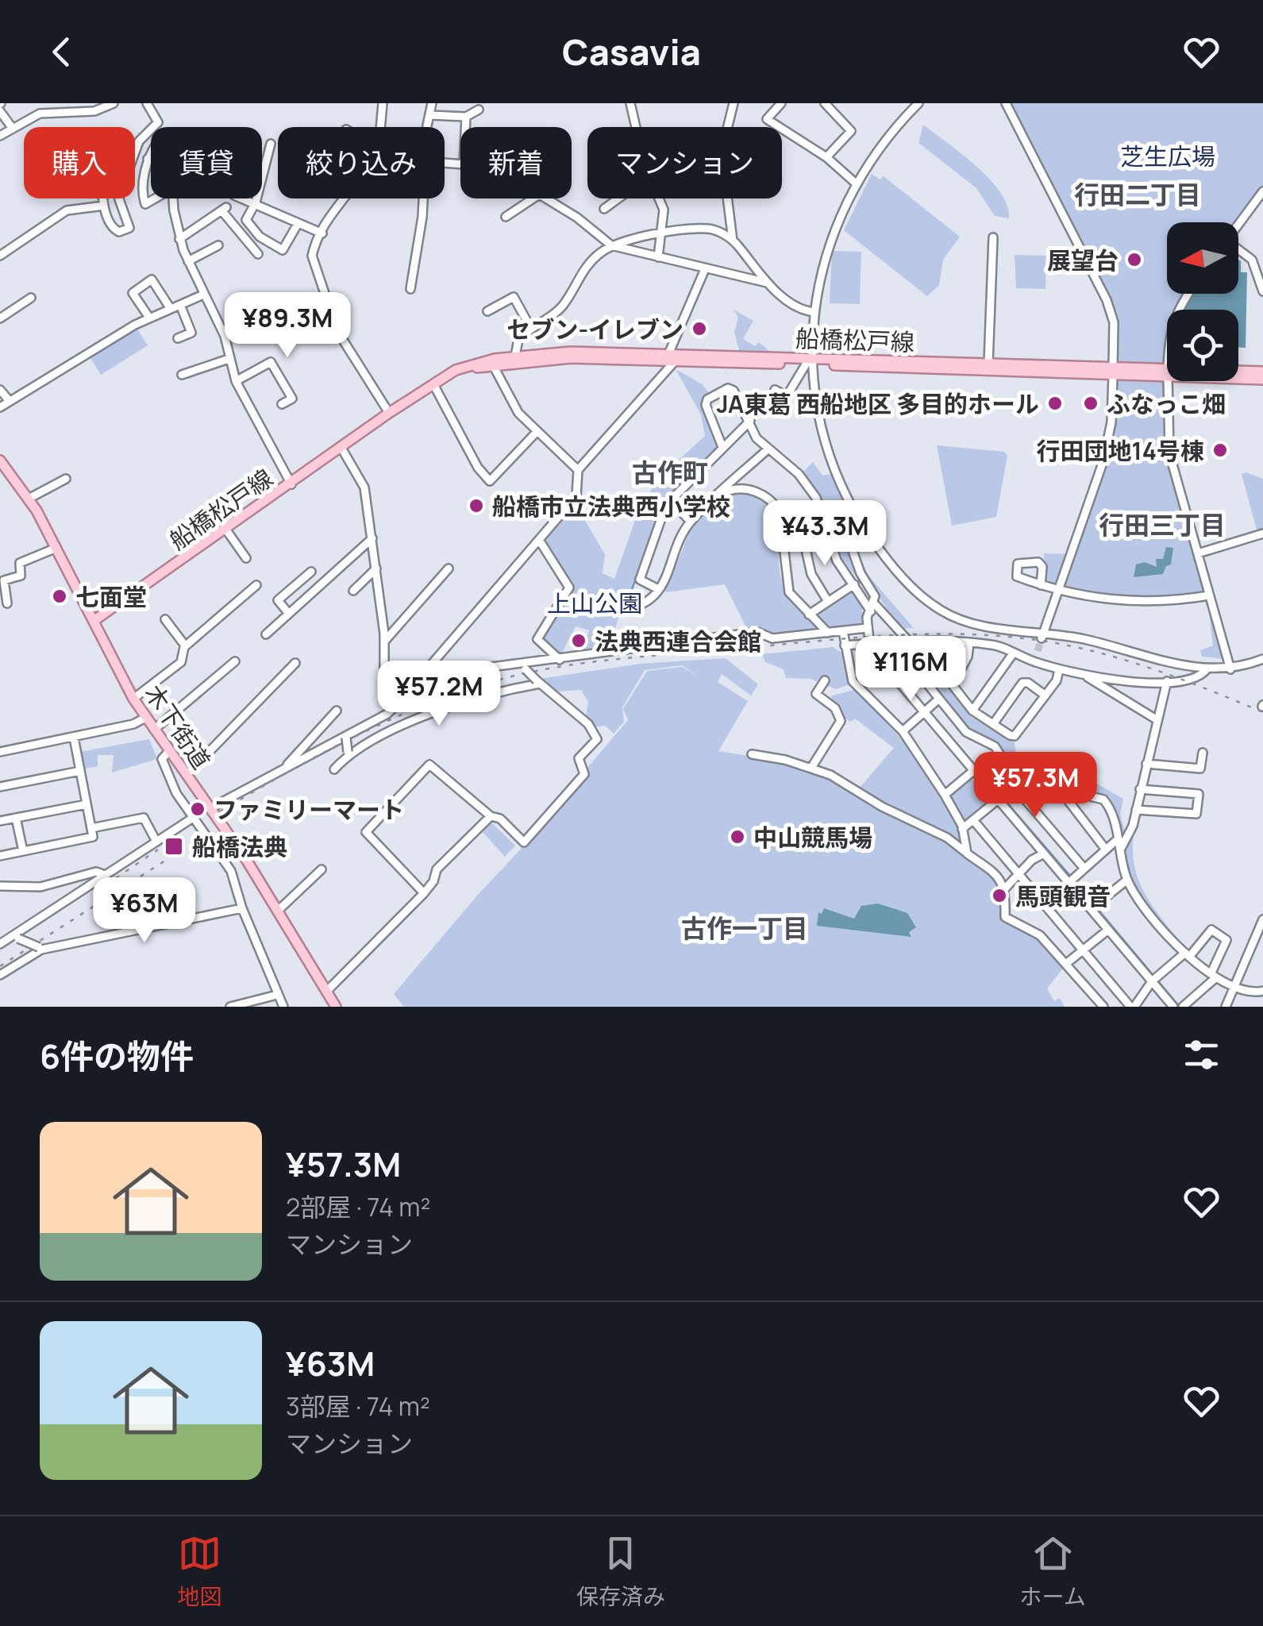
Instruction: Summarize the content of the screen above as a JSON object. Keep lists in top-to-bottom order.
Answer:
{
  "streets": {
    "main road": ["船橋松戸線", "木下街道"]
  },
  "crossings": [
    ["船橋松戸線", "木下街道"]
  ],
  "districts": [
    "行田二丁目",
    "古作町",
    "行田三丁目",
    "古作一丁目"
  ],
  "parks": ["芝生広場", "上山公園"],
  "places": {
    "other": [
      "展望台",
      "セブン-イレブン",
      "JA東葛 西船地区 多目的ホール",
      "ふなっこ畑",
      "行田団地14号棟",
      "船橋市立法典西小学校",
      "七面堂",
      "法典西連合会館",
      "ファミリーマート",
      "中山競馬場",
      "馬頭観音"
    ],
    "transit": ["船橋法典"]
  },
  "north": "left",
  "page": {
    "header": "Casavia",
    "chip": [
      "購入",
      "賃貸",
      "絞り込み",
      "新着",
      "マンション"
    ],
    "price": [
      "¥89.3M",
      "¥43.3M",
      "¥116M",
      "¥57.2M",
      "¥57.3M",
      "¥63M"
    ],
    "heading": "6件の物件",
    "list": [
      {
        "name": "¥57.3M",
        "note": "2部屋 · 74 m² · マンション"
      },
      {
        "name": "¥63M",
        "note": "3部屋 · 74 m² · マンション"
      }
    ],
    "tabs": ["地図", "保存済み", "ホーム"]
  }
}
